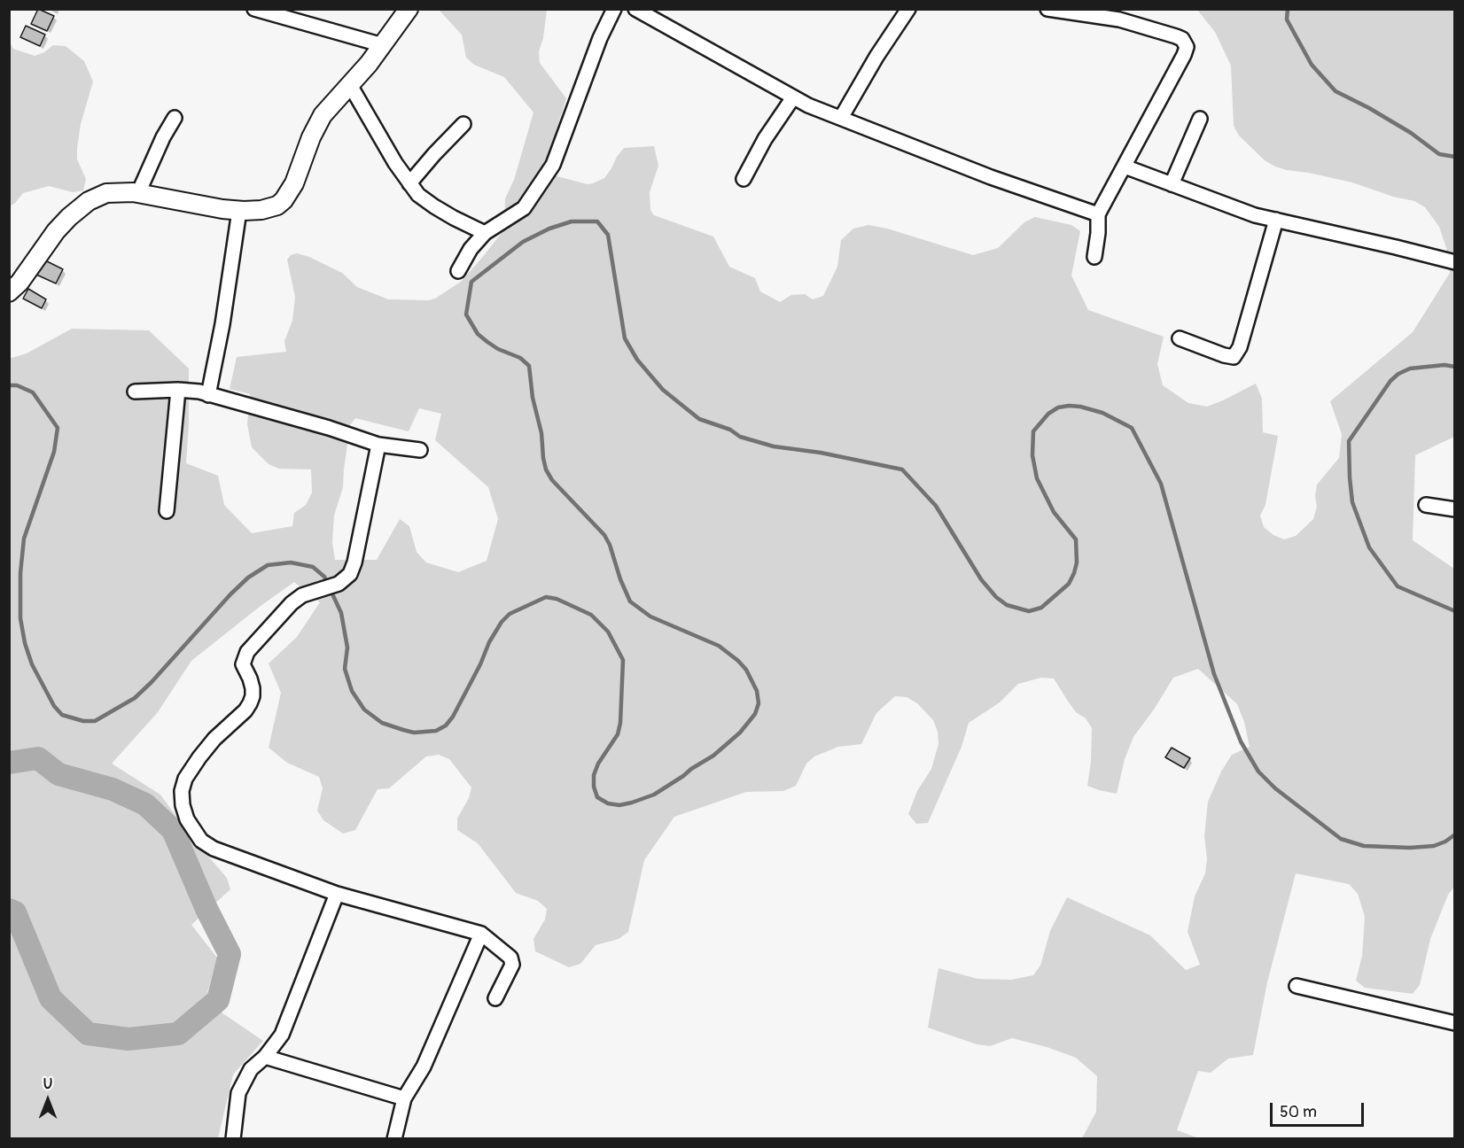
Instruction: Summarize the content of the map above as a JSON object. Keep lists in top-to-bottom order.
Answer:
{
  "scale_bar": "50 m",
  "north": "top"
}
